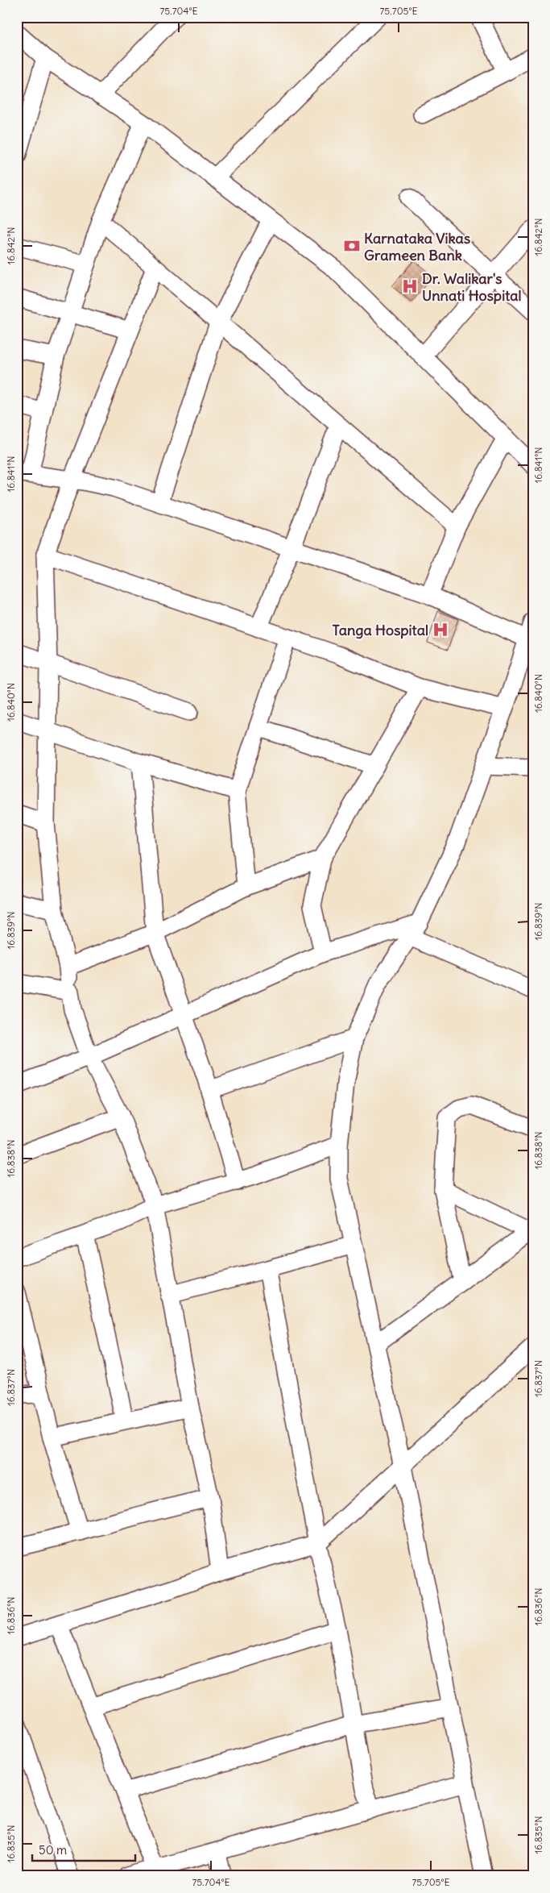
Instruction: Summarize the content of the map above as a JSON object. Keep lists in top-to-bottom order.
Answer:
{
  "places": {
    "bank": ["Karnataka Vikas Grameen Bank"],
    "hospital": ["Dr. Walikar's Unnati Hospital", "Tanga Hospital"]
  },
  "scale_bar": "50 m",
  "coordinates": [
    "75.704°E",
    "75.705°E",
    "16.842°N",
    "16.841°N",
    "16.840°N",
    "16.839°N",
    "16.838°N",
    "16.837°N",
    "16.836°N",
    "16.835°N"
  ]
}
